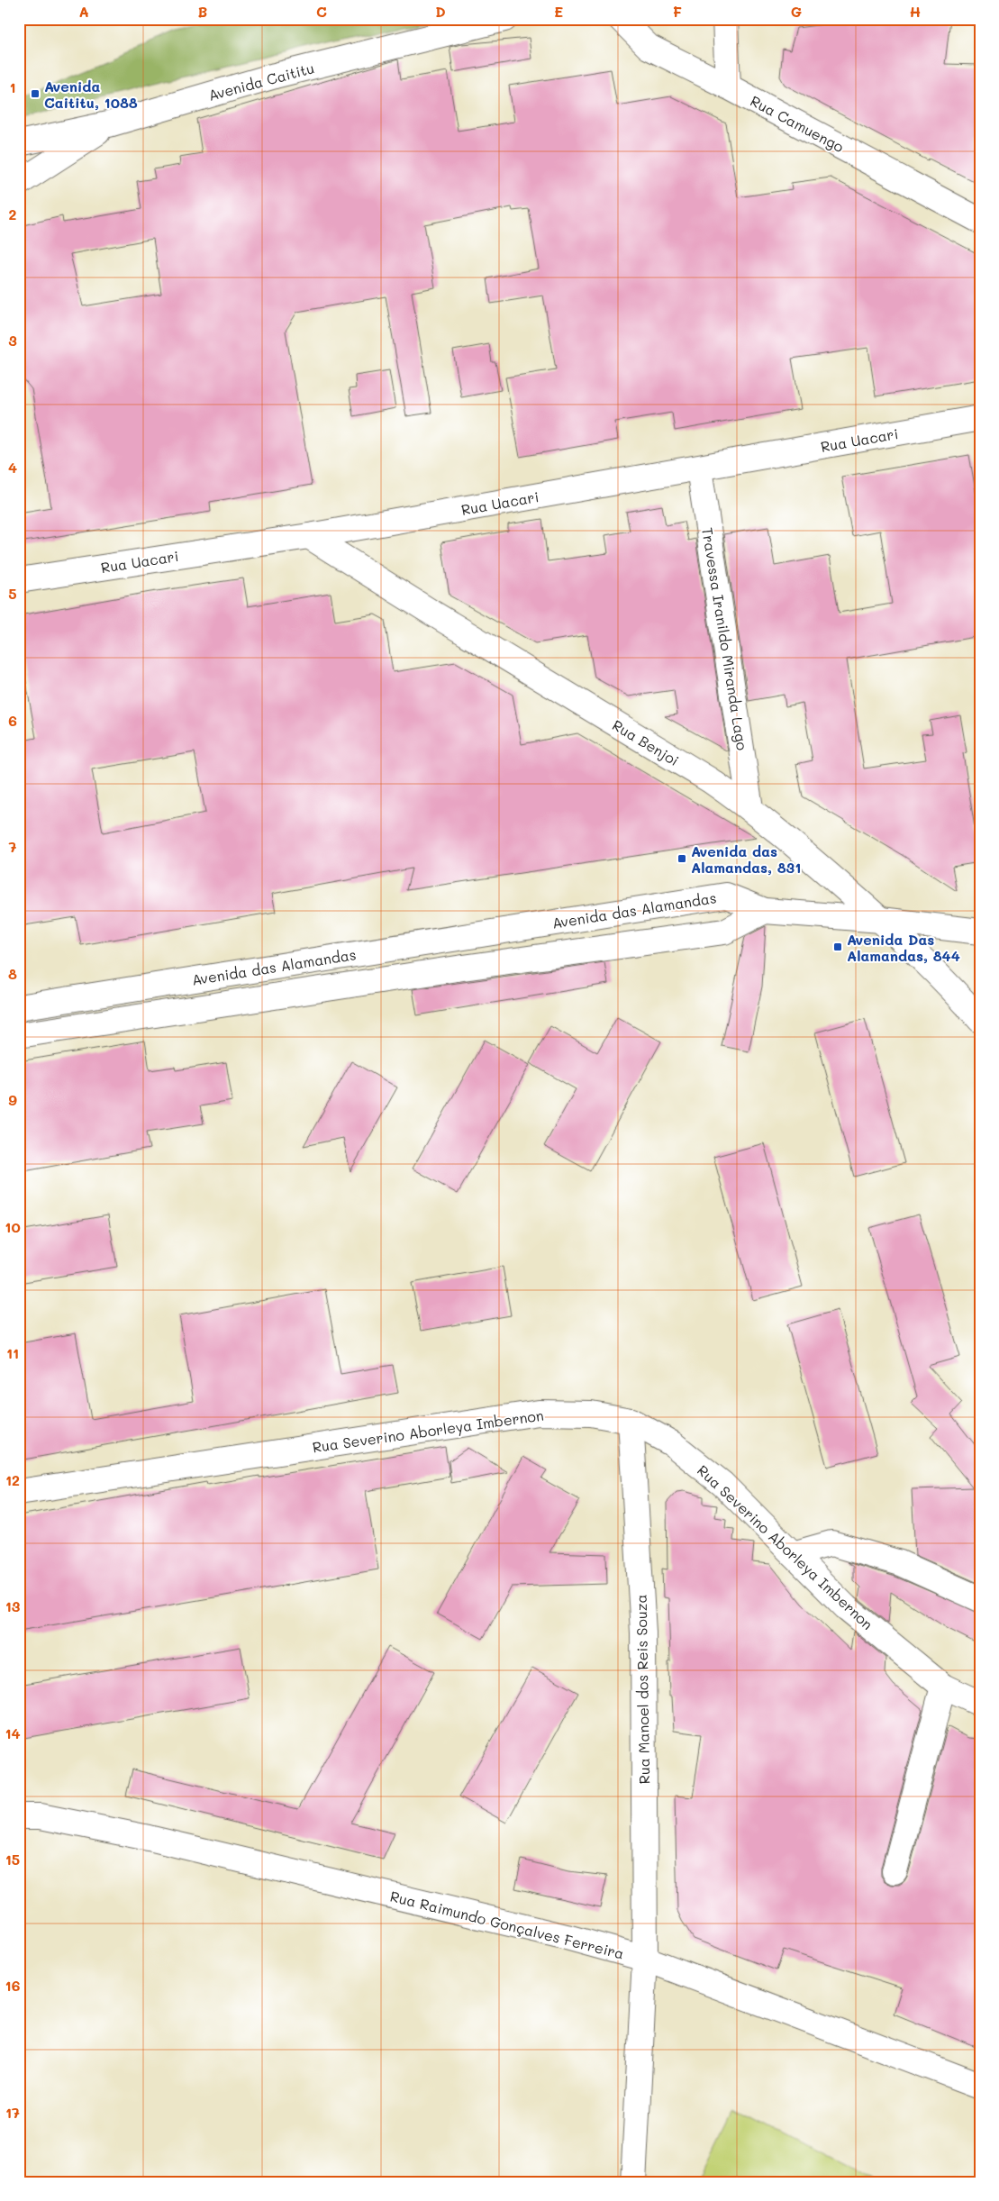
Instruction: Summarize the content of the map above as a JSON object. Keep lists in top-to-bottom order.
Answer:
{
  "streets": {
    "street": [
      "Avenida Caititu",
      "Rua Camuengo",
      "Rua Uacari",
      "Travessa Iranildo Miranda Lago",
      "Rua Benjoi",
      "Avenida das Alamandas",
      "Rua Severino Aborleya Imbernon",
      "Rua Manoel dos Reis Souza",
      "Rua Raimundo Gonçalves Ferreira"
    ]
  },
  "crossings": [
    ["Rua Uacari", "Travessa Iranildo Miranda Lago"],
    ["Rua Uacari", "Rua Benjoi"],
    ["Travessa Iranildo Miranda Lago", "Rua Benjoi"],
    ["Rua Severino Aborleya Imbernon", "Rua Manoel dos Reis Souza"],
    ["Rua Manoel dos Reis Souza", "Rua Raimundo Gonçalves Ferreira"]
  ],
  "places": {
    "transit": ["Avenida Caititu, 1088", "Avenida das Alamandas, 831", "Avenida Das Alamandas, 844"]
  },
  "grid": {
    "columns": [
      "A",
      "B",
      "C",
      "D",
      "E",
      "F",
      "G",
      "H"
    ],
    "rows": [
      "1",
      "2",
      "3",
      "4",
      "5",
      "6",
      "7",
      "8",
      "9",
      "10",
      "11",
      "12",
      "13",
      "14",
      "15",
      "16",
      "17"
    ]
  }
}
